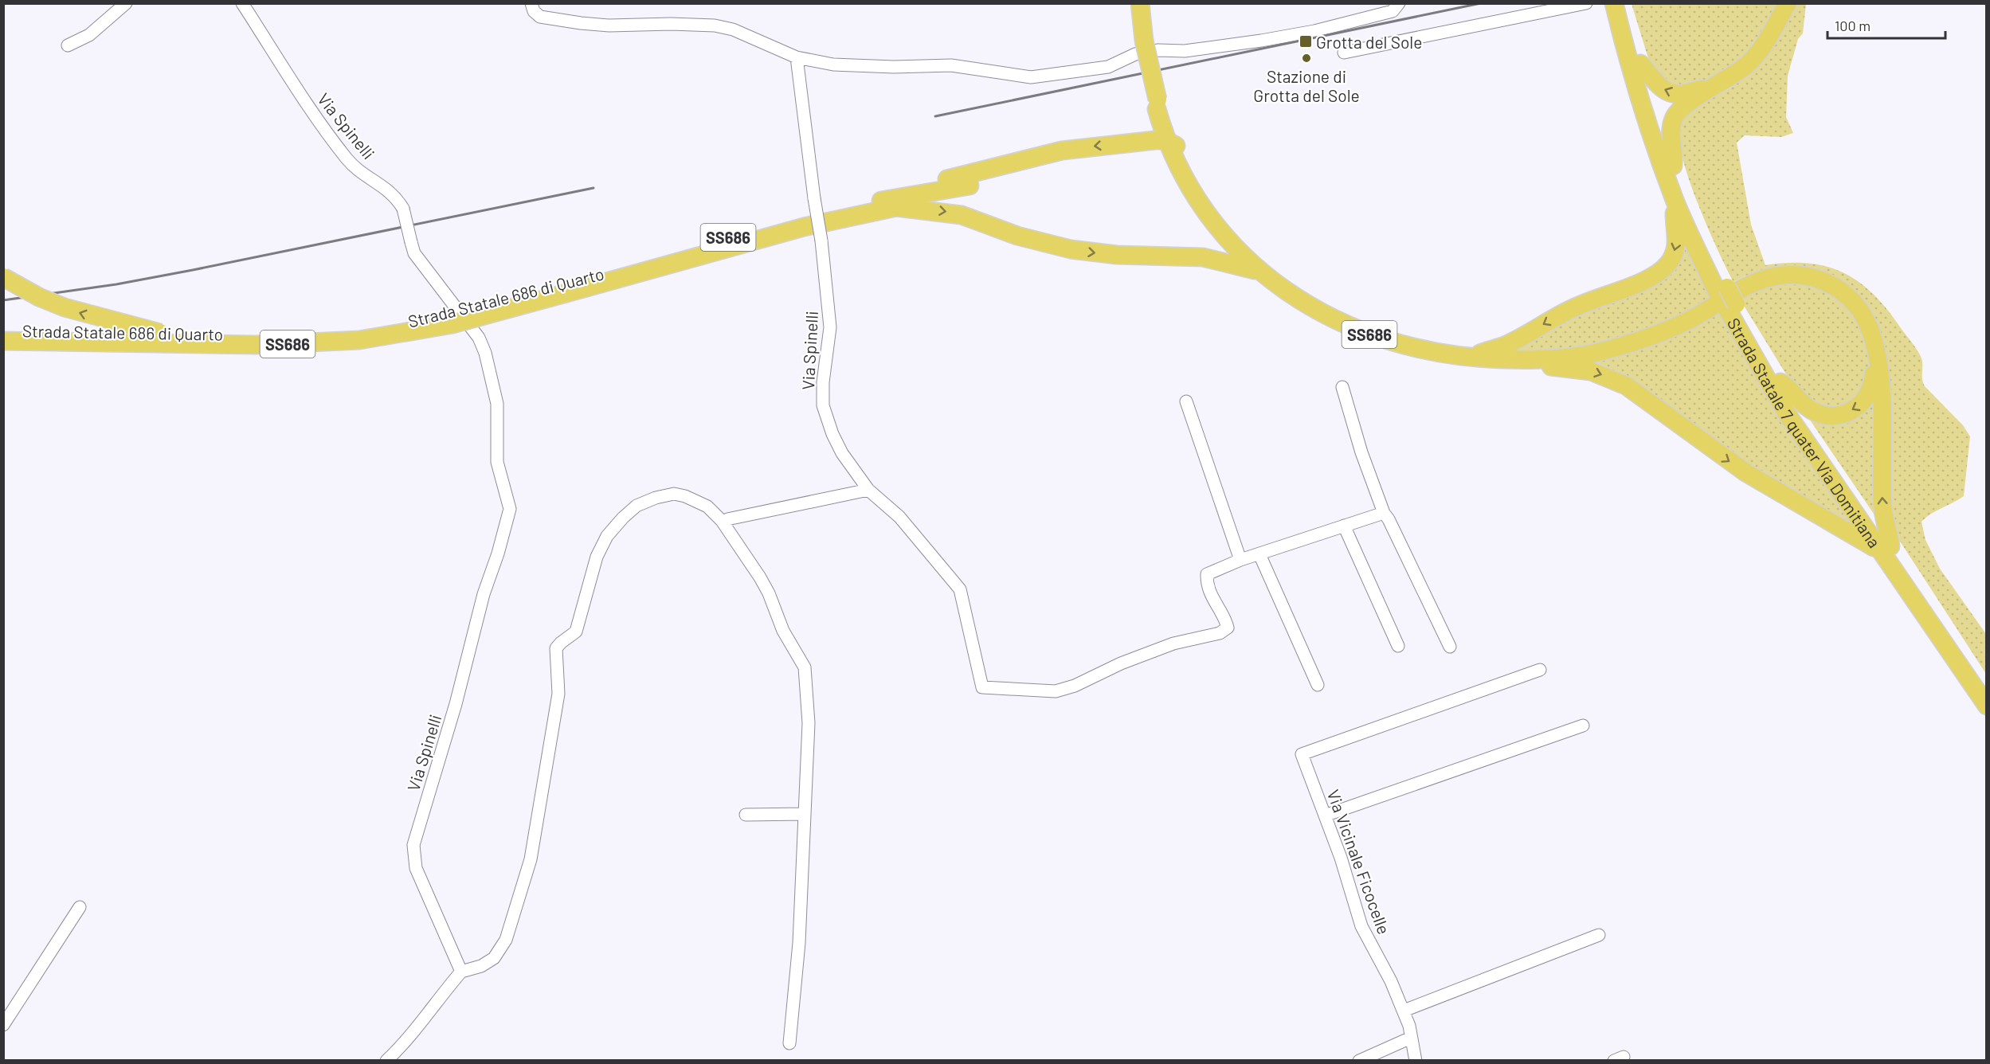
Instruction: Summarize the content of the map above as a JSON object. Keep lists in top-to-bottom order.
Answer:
{
  "streets": {
    "highway": ["SS686", "Strada Statale 686 di Quarto", "Strada Statale 7 quater Via Domitiana"],
    "street": ["Via Spinelli", "Via Vicinale Ficocelle"]
  },
  "crossings": [
    ["SS686", "Strada Statale 686 di Quarto"]
  ],
  "places": {
    "transit": ["Grotta del Sole"],
    "other": ["Stazione di Grotta del Sole"]
  },
  "scale_bar": "100 m"
}
